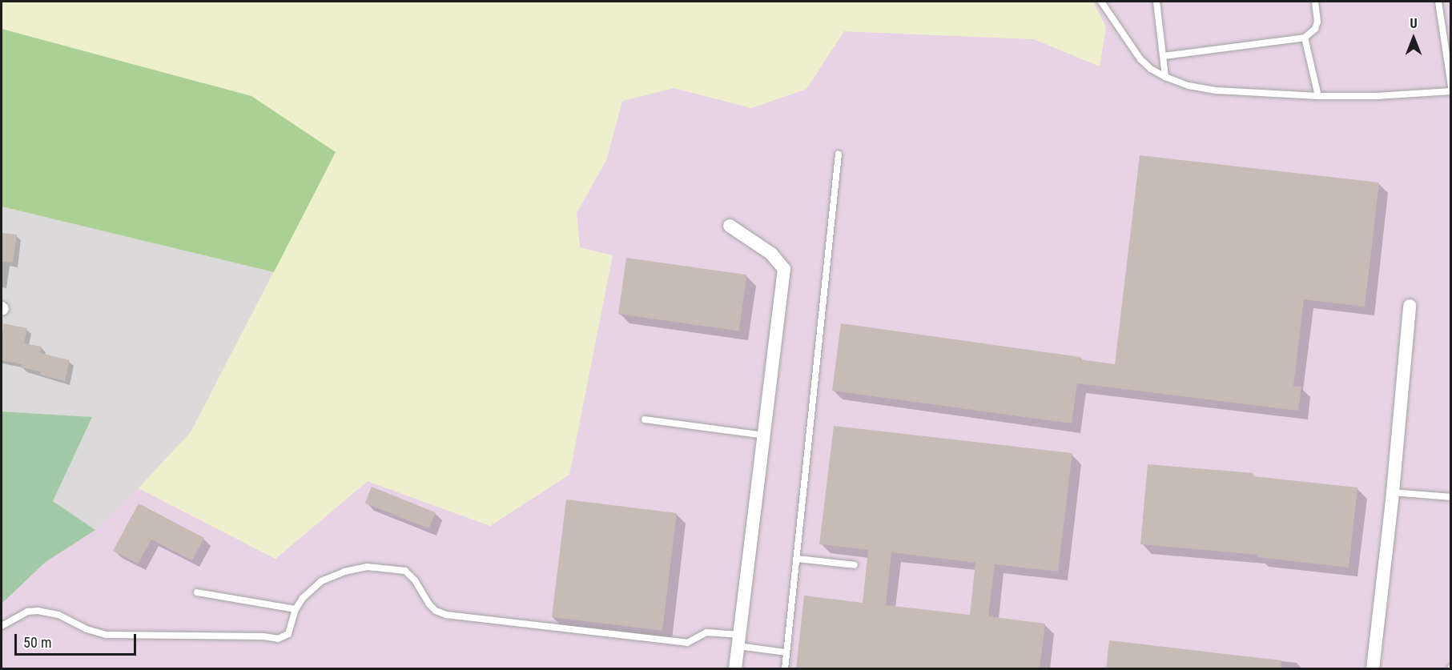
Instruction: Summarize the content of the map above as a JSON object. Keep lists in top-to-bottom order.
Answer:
{
  "scale_bar": "50 m",
  "north": "top"
}
